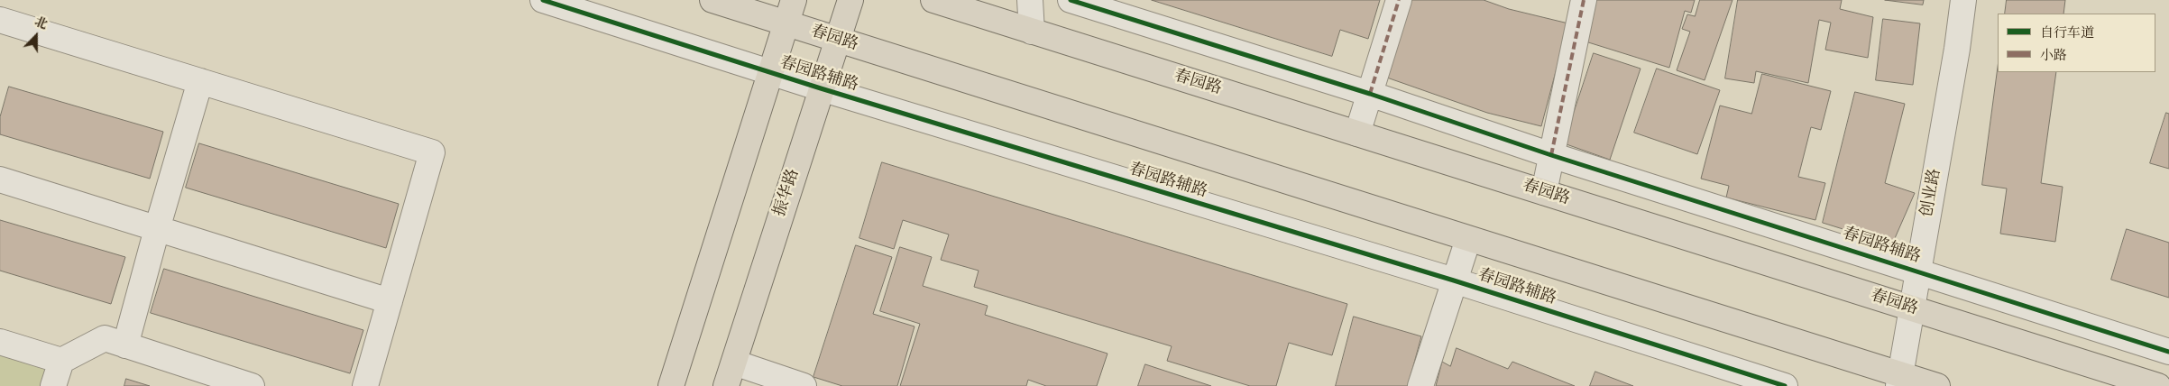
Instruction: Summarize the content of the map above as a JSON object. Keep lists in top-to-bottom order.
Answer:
{
  "streets": {
    "main road": ["春园路", "振华路"],
    "street": ["春园路辅路", "创业路"]
  },
  "crossings": [
    ["春园路", "振华路"],
    ["春园路", "创业路"],
    ["春园路辅路", "振华路"],
    ["春园路辅路", "创业路"]
  ],
  "legend": ["自行车道", "小路"],
  "north": "top"
}
